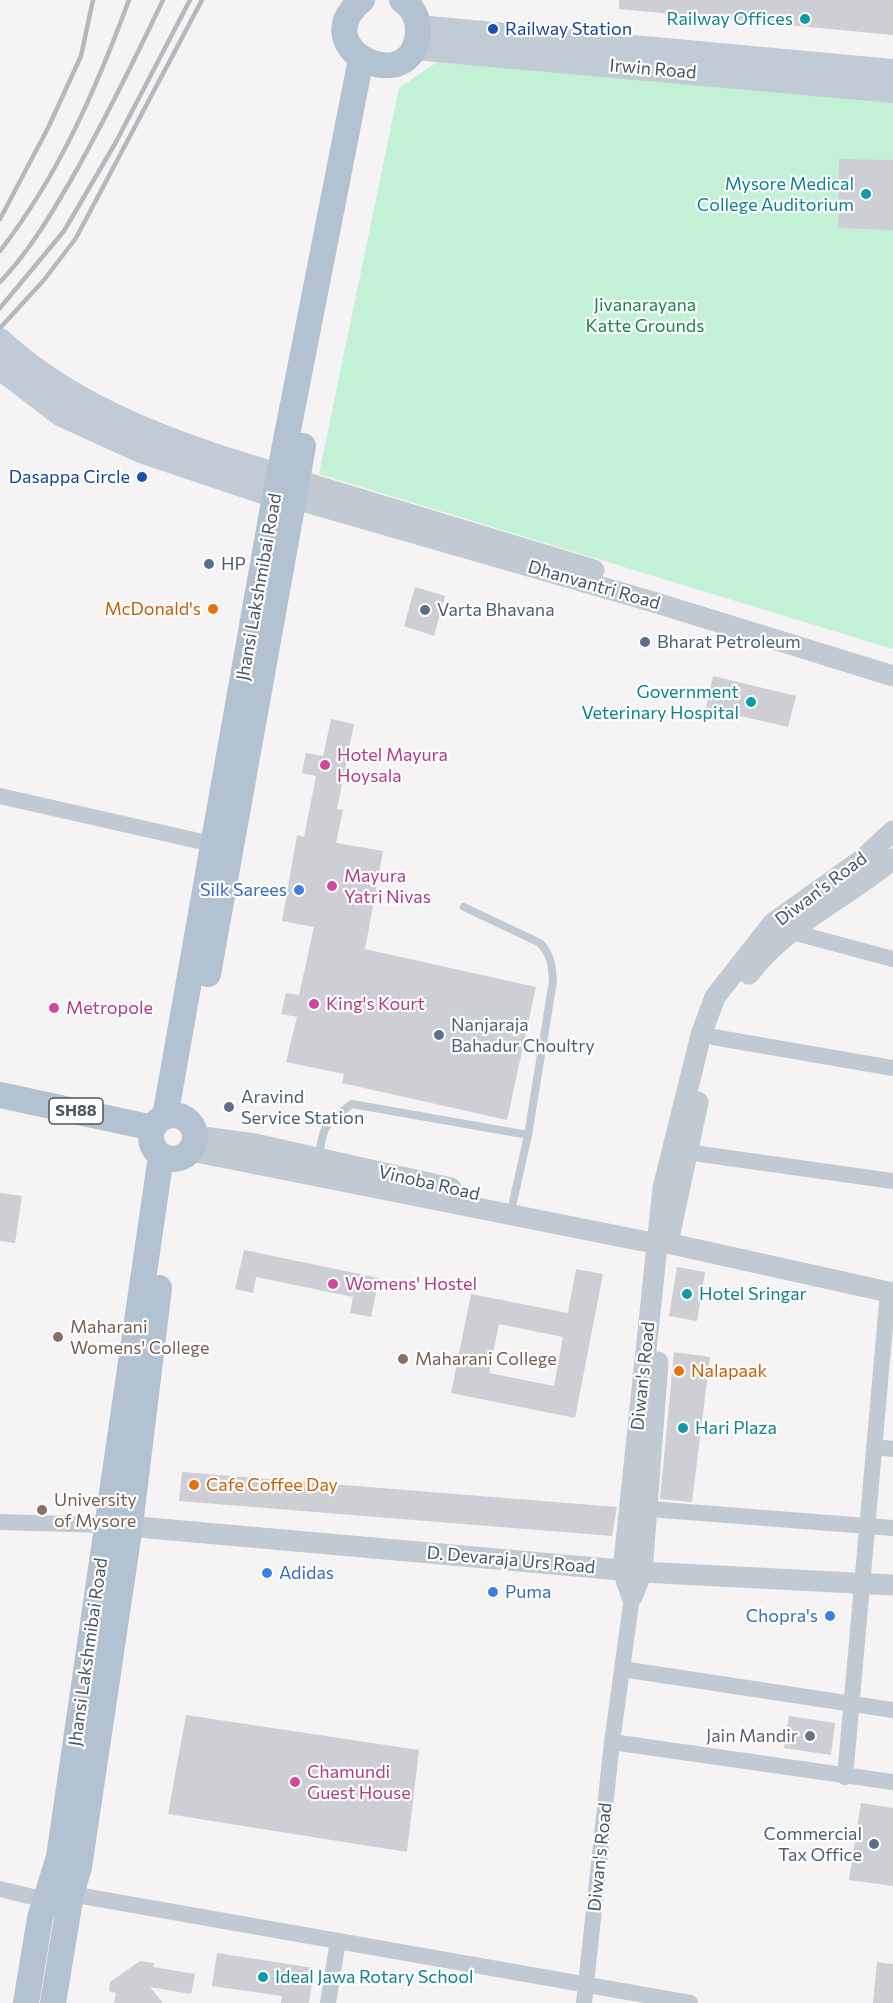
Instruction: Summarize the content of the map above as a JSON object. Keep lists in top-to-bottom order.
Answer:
{
  "streets": {
    "main road": ["Irwin Road", "Jhansi Lakshmibai Road", "SH88"],
    "street": [
      "Dhanvantri Road",
      "Diwan's Road",
      "Vinoba Road",
      "D. Devaraja Urs Road"
    ]
  },
  "crossings": [
    ["Dhanvantri Road", "Jhansi Lakshmibai Road"],
    ["Jhansi Lakshmibai Road", "SH88"],
    ["Jhansi Lakshmibai Road", "Vinoba Road"],
    ["Jhansi Lakshmibai Road", "D. Devaraja Urs Road"],
    ["Diwan's Road", "Vinoba Road"],
    ["Diwan's Road", "D. Devaraja Urs Road"],
    ["SH88", "Vinoba Road"]
  ],
  "parks": ["Jivanarayana Katte Grounds"],
  "places": [
    "Railway Offices",
    "Railway Station",
    "Mysore Medical College Auditorium",
    "Dasappa Circle",
    "HP",
    "McDonald's",
    "Varta Bhavana",
    "Bharat Petroleum",
    "Government Veterinary Hospital",
    "Hotel Mayura Hoysala",
    "Mayura Yatri Nivas",
    "Silk Sarees",
    "King's Kourt",
    "Metropole",
    "Nanjaraja Bahadur Choultry",
    "Aravind Service Station",
    "Womens' Hostel",
    "Hotel Sringar",
    "Maharani Womens' College",
    "Maharani College",
    "Nalapaak",
    "Hari Plaza",
    "Cafe Coffee Day",
    "University of Mysore",
    "Adidas",
    "Puma",
    "Chopra's",
    "Jain Mandir",
    "Chamundi Guest House",
    "Commercial Tax Office",
    "Ideal Jawa Rotary School"
  ]
}
